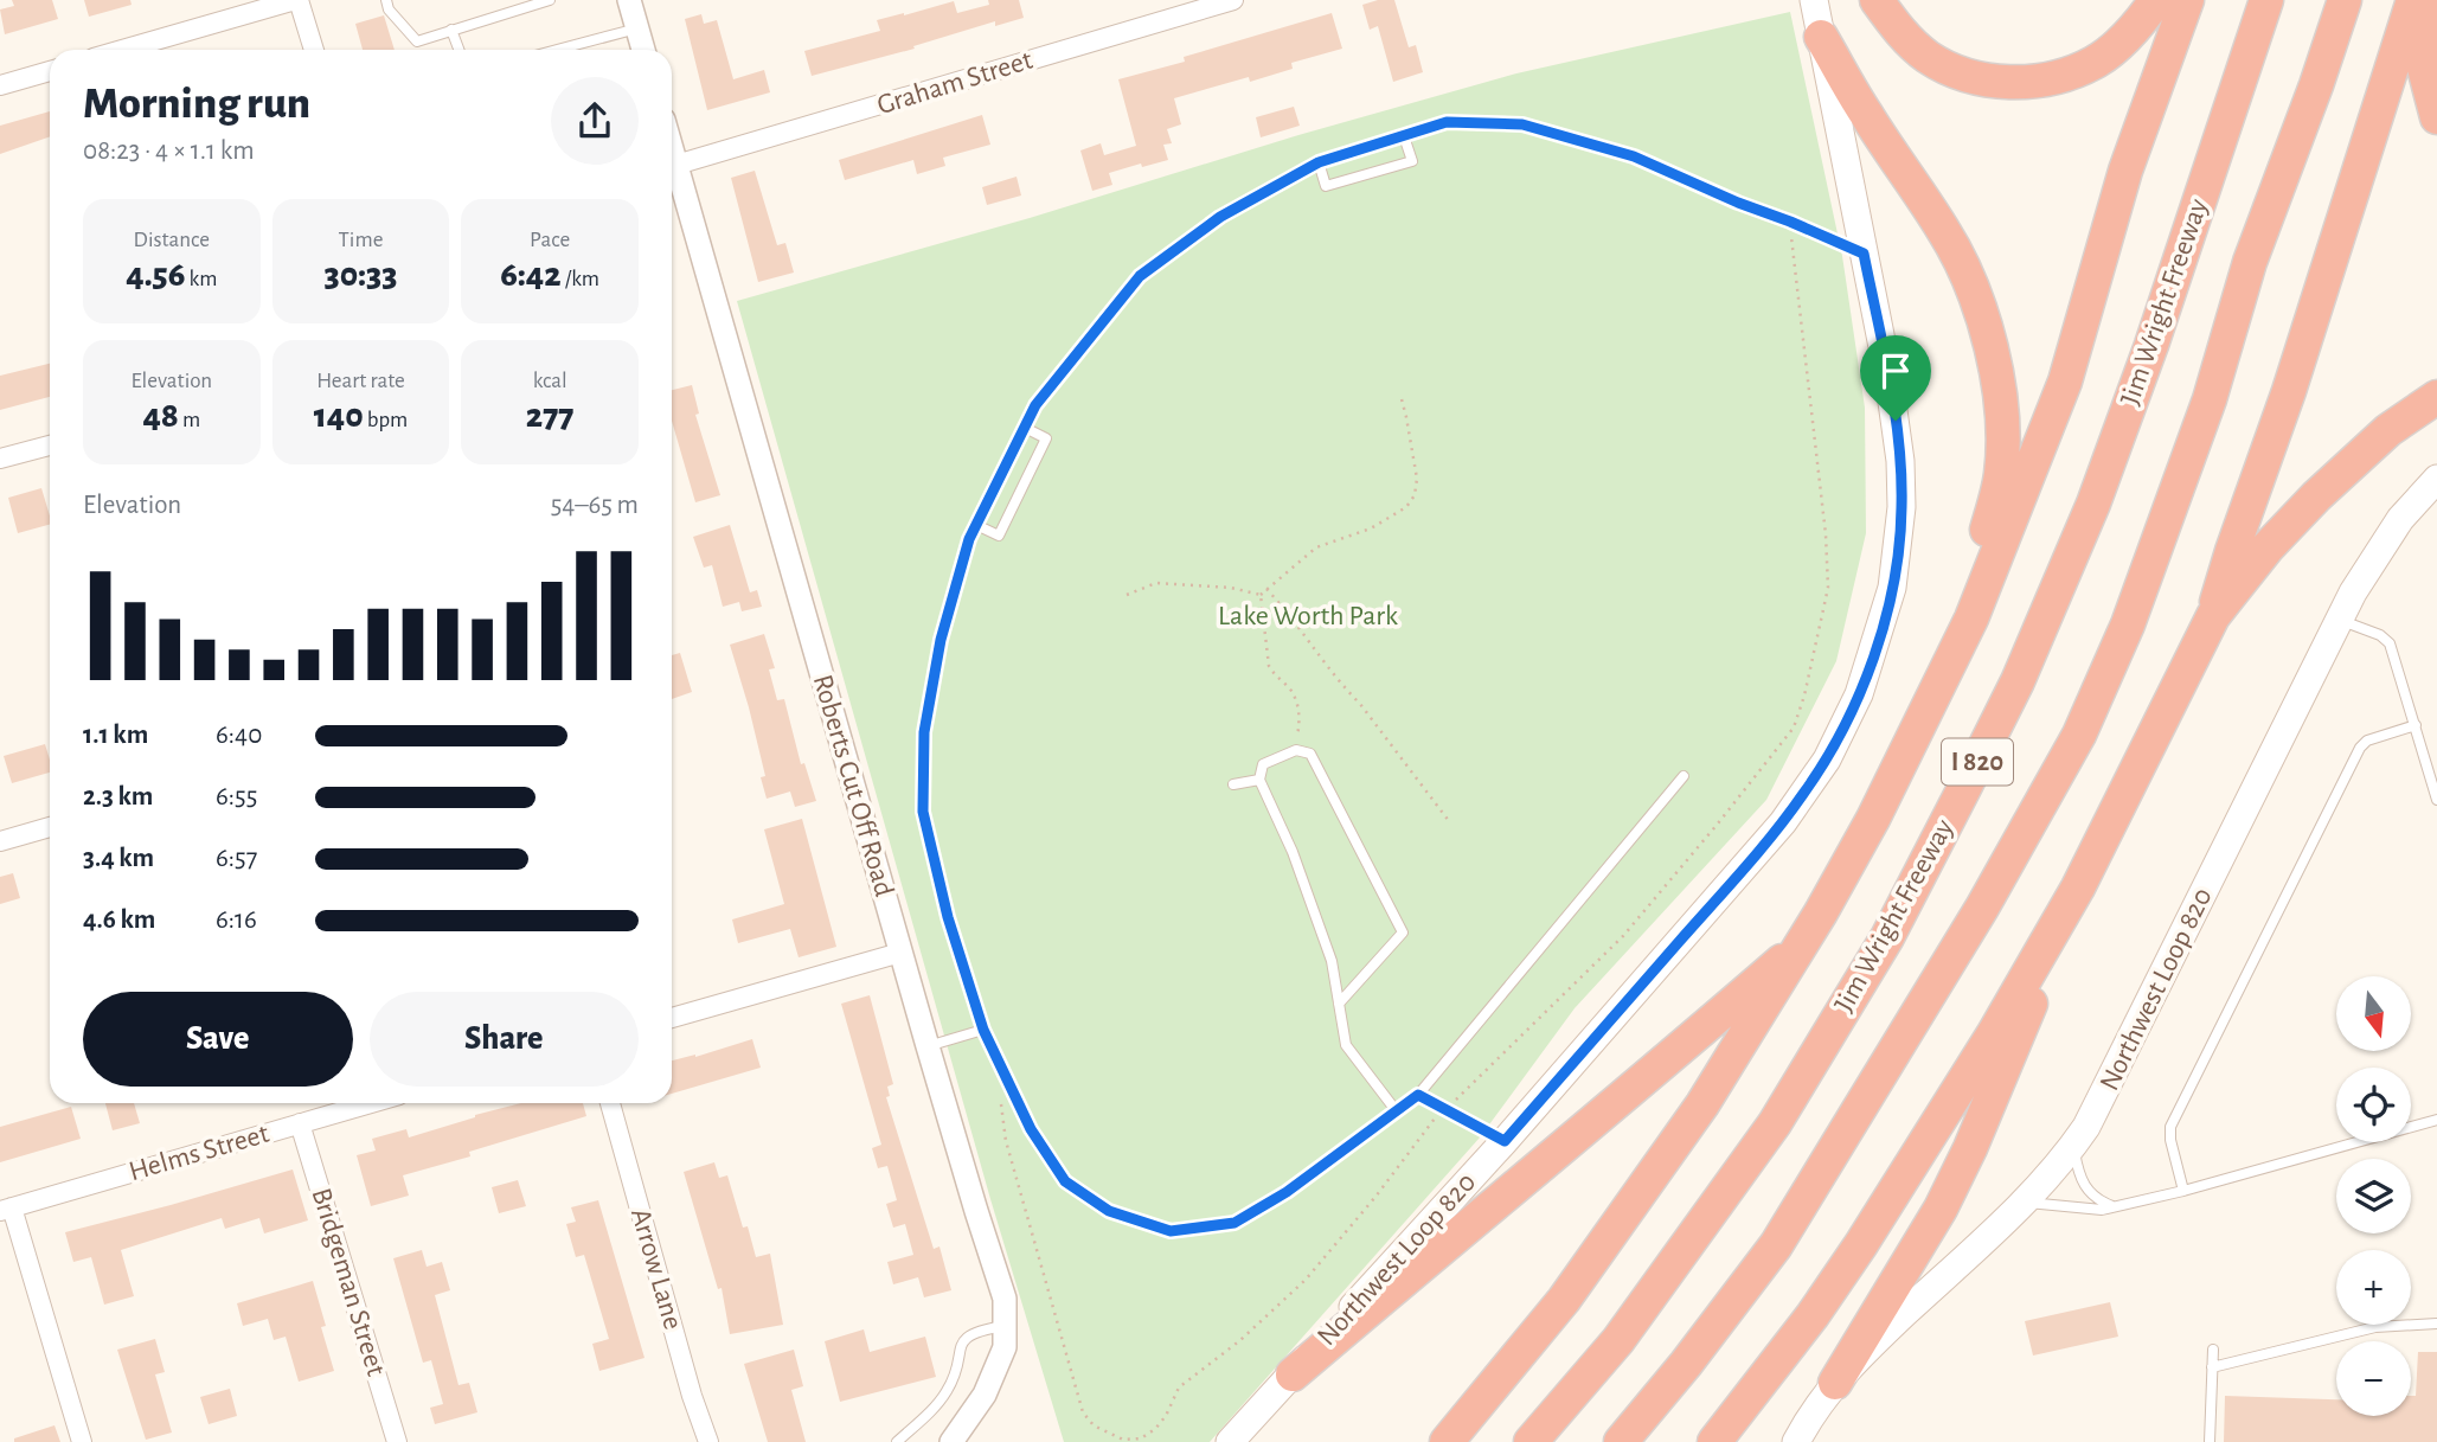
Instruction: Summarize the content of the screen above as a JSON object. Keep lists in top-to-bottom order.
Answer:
{
  "streets": {
    "highway": ["Jim Wright Freeway", "I 820"],
    "main road": ["Northwest Loop 820"],
    "street": [
      "Graham Street",
      "Roberts Cut Off Road",
      "Helms Street",
      "Arrow Lane",
      "Bridgeman Street"
    ]
  },
  "crossings": [
    ["Graham Street", "Roberts Cut Off Road"],
    ["Helms Street", "Bridgeman Street"]
  ],
  "parks": ["Lake Worth Park"],
  "north": "bottom",
  "page": {
    "heading": ["Morning run", "08:23 · 4 × 1.1 km"],
    "stats": [
      ["Distance", "4.56 km"],
      ["Time", "30:33"],
      ["Pace", "6:42 /km"],
      ["Elevation", "48 m"],
      ["Heart rate", "140 bpm"],
      ["kcal", "277"]
    ],
    "chart": ["Elevation", "54–65 m"],
    "list": [
      {
        "name": "1.1 km",
        "note": "6:40"
      },
      {
        "name": "2.3 km",
        "note": "6:55"
      },
      {
        "name": "3.4 km",
        "note": "6:57"
      },
      {
        "name": "4.6 km",
        "note": "6:16"
      }
    ],
    "buttons": ["Save", "Share"],
    "map_buttons": ["+", "−"]
  }
}
